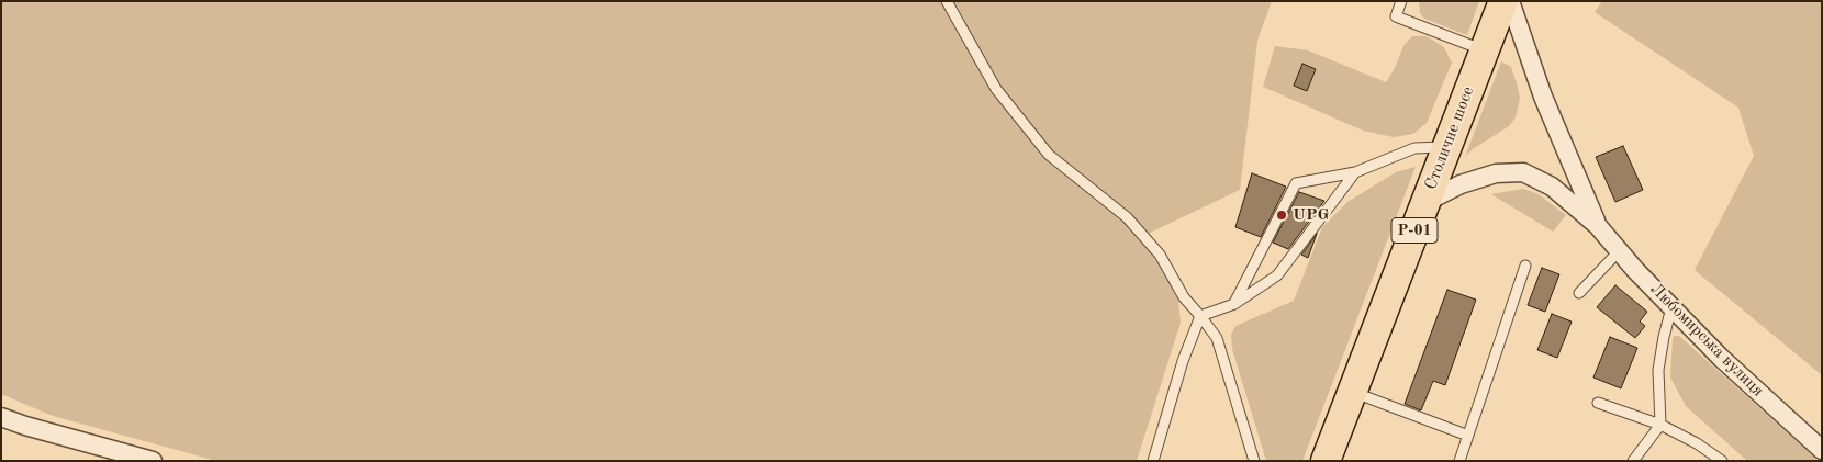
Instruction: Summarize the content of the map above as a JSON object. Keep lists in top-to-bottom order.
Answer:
{
  "streets": {
    "main road": ["Столичне шосе", "Р-01"],
    "street": ["Любомирська вулиця"]
  },
  "crossings": [
    ["Столичне шосе", "Любомирська вулиця"]
  ],
  "places": ["UPG"]
}
